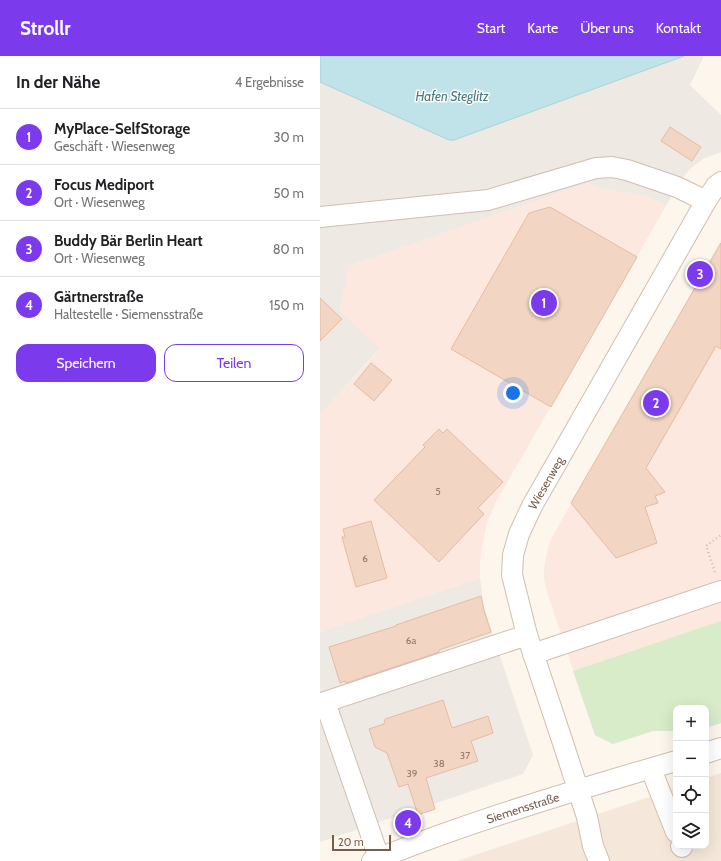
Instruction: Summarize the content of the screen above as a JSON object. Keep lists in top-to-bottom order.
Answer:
{
  "streets": {
    "street": ["Wiesenweg", "Siemensstraße"]
  },
  "crossings": [
    ["Wiesenweg", "Siemensstraße"]
  ],
  "water": ["Hafen Steglitz"],
  "house_numbers": [
    "5",
    "6",
    "6a",
    "37",
    "38",
    "39"
  ],
  "scale_bar": "20 m",
  "page": {
    "header": "Strollr",
    "nav": [
      "Start",
      "Karte",
      "Über uns",
      "Kontakt"
    ],
    "heading": ["In der Nähe", "4 Ergebnisse"],
    "list": [
      {
        "mark": "1",
        "name": "MyPlace-SelfStorage",
        "note": "Geschäft · Wiesenweg",
        "value": "30 m"
      },
      {
        "mark": "2",
        "name": "Focus Mediport",
        "note": "Ort · Wiesenweg",
        "value": "50 m"
      },
      {
        "mark": "3",
        "name": "Buddy Bär Berlin Heart",
        "note": "Ort · Wiesenweg",
        "value": "80 m"
      },
      {
        "mark": "4",
        "name": "Gärtnerstraße",
        "note": "Haltestelle · Siemensstraße",
        "value": "150 m"
      }
    ],
    "pins": [
      "3",
      "1",
      "2",
      "4"
    ],
    "buttons": ["Speichern", "Teilen"],
    "map_buttons": ["+", "−"],
    "scale": "20 m"
  }
}
